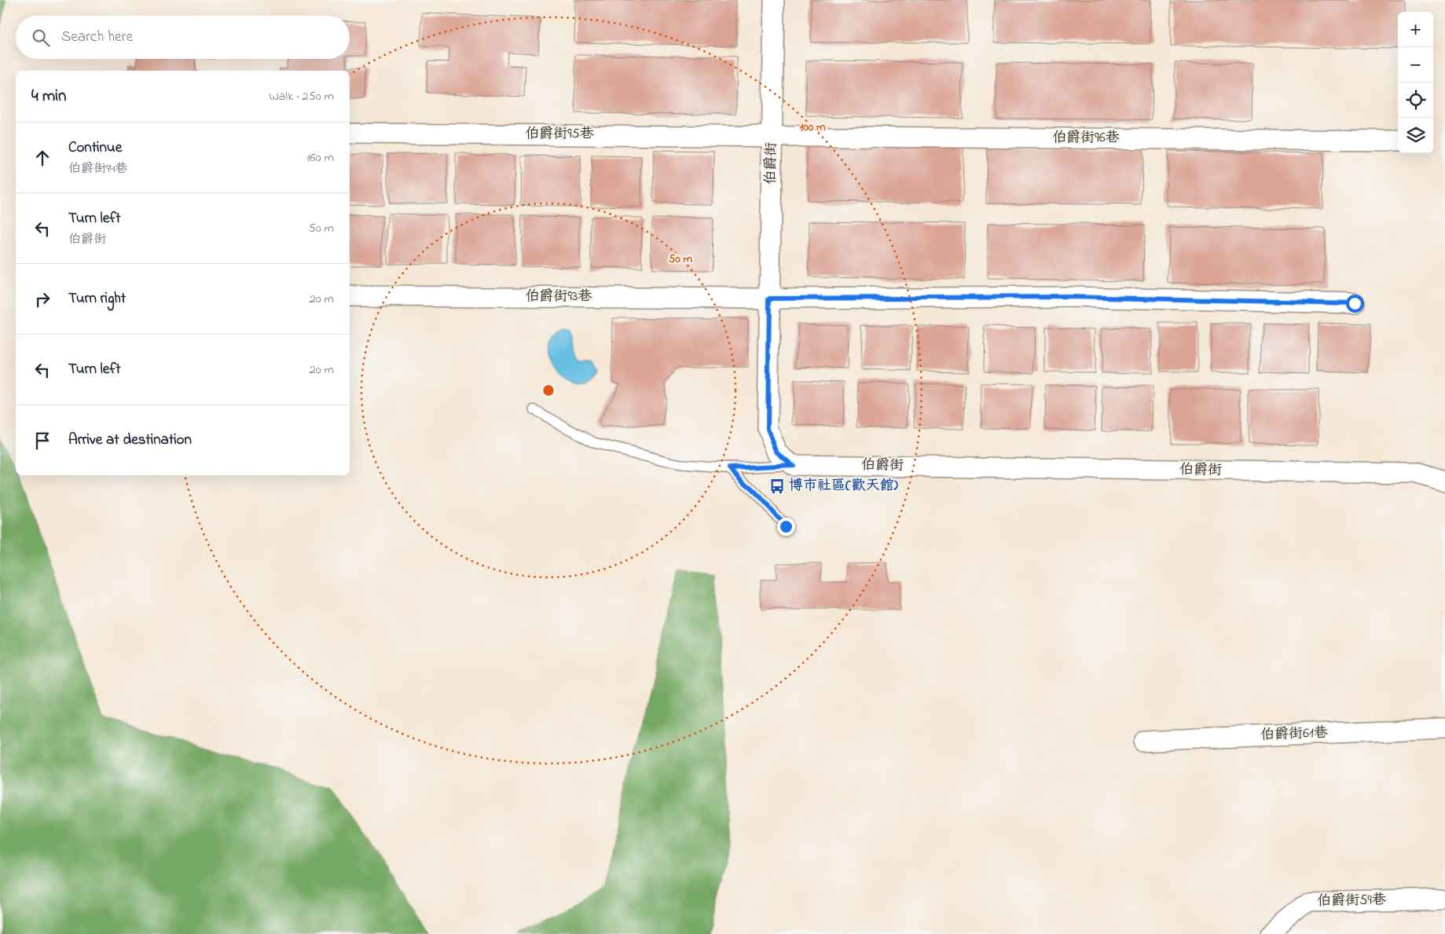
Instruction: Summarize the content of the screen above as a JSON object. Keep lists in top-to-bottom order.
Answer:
{
  "streets": {
    "street": [
      "伯爵街95巷",
      "伯爵街96巷",
      "伯爵街",
      "伯爵街93巷",
      "伯爵街61巷",
      "伯爵街59巷"
    ]
  },
  "crossings": [
    ["伯爵街95巷", "伯爵街96巷"],
    ["伯爵街95巷", "伯爵街"],
    ["伯爵街96巷", "伯爵街"],
    ["伯爵街", "伯爵街93巷"]
  ],
  "places": {
    "bus stop": ["博市社區(歡天館)"]
  },
  "page": {
    "map_buttons": ["+", "−"],
    "search": "Search here",
    "heading": ["4 min", "Walk · 250 m"],
    "list": [
      ["Continue", "伯爵街94巷", "160 m"],
      ["Turn left", "伯爵街", "50 m"],
      ["Turn right", "20 m"],
      ["Turn left", "20 m"],
      "Arrive at destination"
    ]
  },
  "rings": ["100 m", "50 m"]
}
